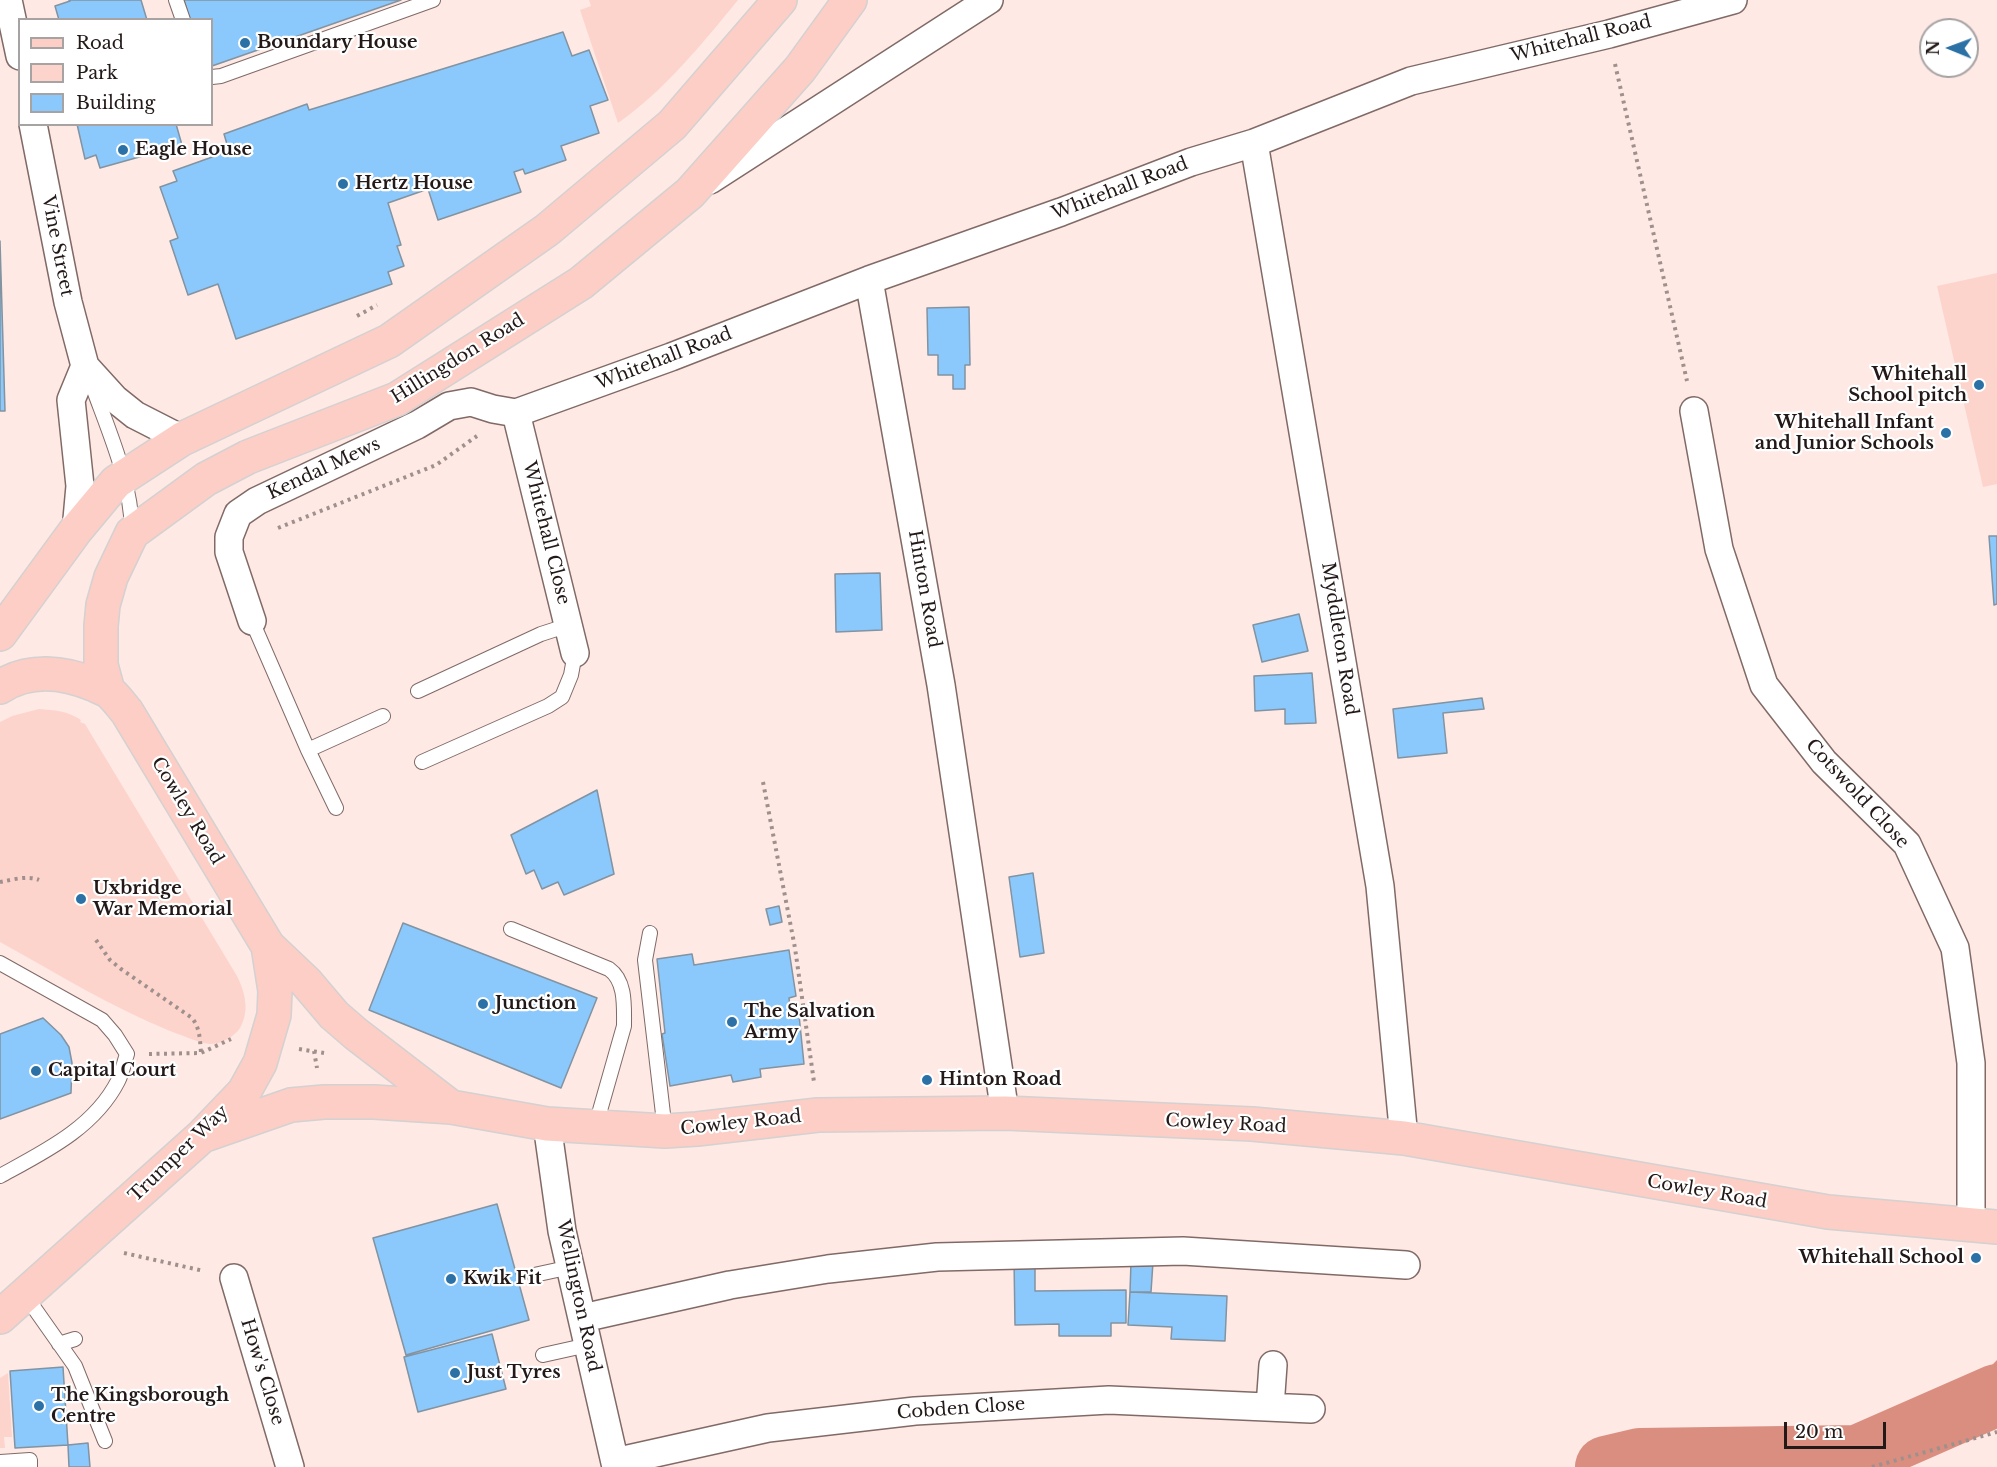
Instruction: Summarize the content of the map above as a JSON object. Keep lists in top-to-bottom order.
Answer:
{
  "streets": {
    "main road": ["Hillingdon Road", "Cowley Road", "Trumper Way"],
    "street": [
      "Whitehall Road",
      "Vine Street",
      "Kendal Mews",
      "Whitehall Close",
      "Hinton Road",
      "Myddleton Road",
      "Cotswold Close",
      "Wellington Road",
      "How's Close",
      "Cobden Close"
    ]
  },
  "crossings": [
    ["Whitehall Road", "Kendal Mews"],
    ["Whitehall Road", "Whitehall Close"],
    ["Whitehall Road", "Hinton Road"],
    ["Whitehall Road", "Myddleton Road"],
    ["Hillingdon Road", "Cowley Road"],
    ["Kendal Mews", "Whitehall Close"],
    ["Hinton Road", "Cowley Road"],
    ["Myddleton Road", "Cowley Road"],
    ["Cotswold Close", "Cowley Road"],
    ["Cowley Road", "Trumper Way"],
    ["Cowley Road", "Wellington Road"],
    ["Wellington Road", "Cobden Close"]
  ],
  "places": [
    "Boundary House",
    "Eagle House",
    "Hertz House",
    "Whitehall School pitch",
    "Whitehall Infant and Junior Schools",
    "Uxbridge War Memorial",
    "Junction",
    "The Salvation Army",
    "Capital Court",
    "Hinton Road",
    "Whitehall School",
    "Kwik Fit",
    "Just Tyres",
    "The Kingsborough Centre"
  ],
  "legend": ["Road", "Park", "Building"],
  "scale_bar": "20 m",
  "north": "left"
}
